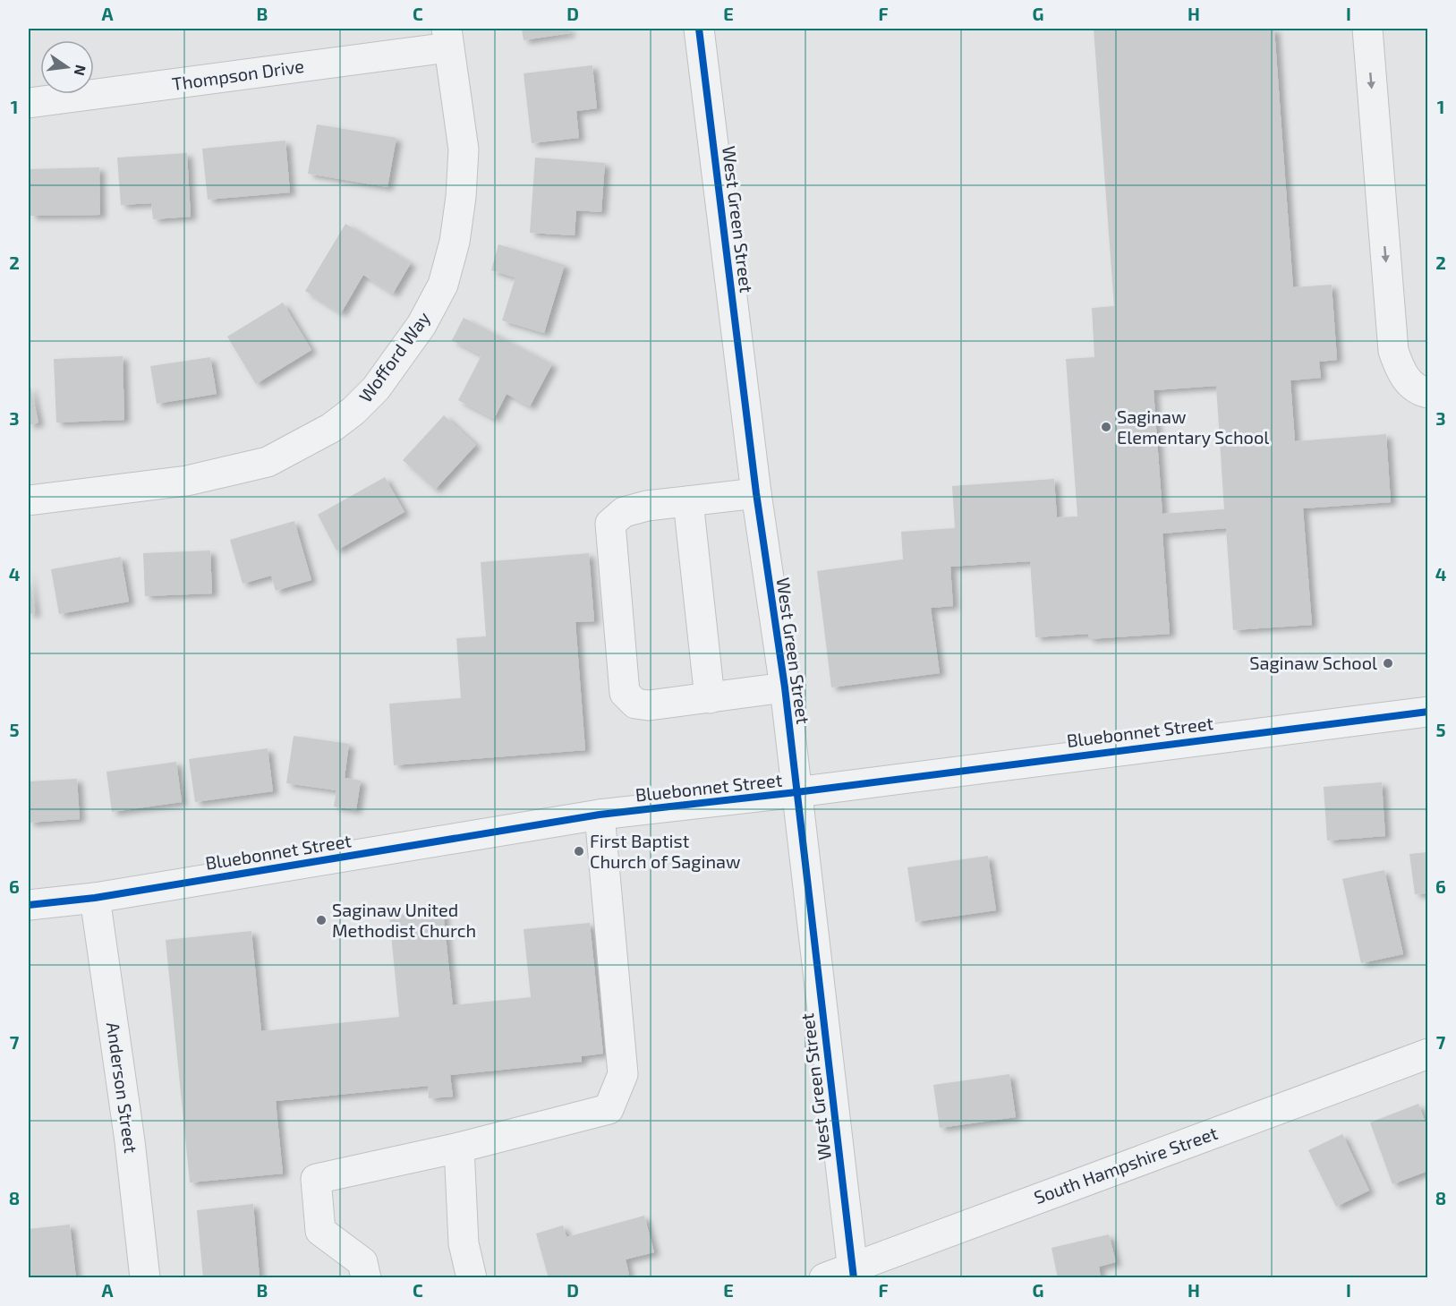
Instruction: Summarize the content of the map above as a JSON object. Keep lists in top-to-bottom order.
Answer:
{
  "streets": {
    "street": [
      "Thompson Drive",
      "West Green Street",
      "Wofford Way",
      "Bluebonnet Street",
      "Anderson Street",
      "South Hampshire Street"
    ]
  },
  "crossings": [
    ["Thompson Drive", "Wofford Way"],
    ["West Green Street", "Bluebonnet Street"],
    ["West Green Street", "South Hampshire Street"],
    ["Bluebonnet Street", "Anderson Street"]
  ],
  "places": [
    "Saginaw Elementary School",
    "Saginaw School",
    "First Baptist Church of Saginaw",
    "Saginaw United Methodist Church"
  ],
  "north": "right",
  "grid": {
    "columns": [
      "A",
      "B",
      "C",
      "D",
      "E",
      "F",
      "G",
      "H",
      "I"
    ],
    "rows": [
      "1",
      "2",
      "3",
      "4",
      "5",
      "6",
      "7",
      "8"
    ]
  }
}
